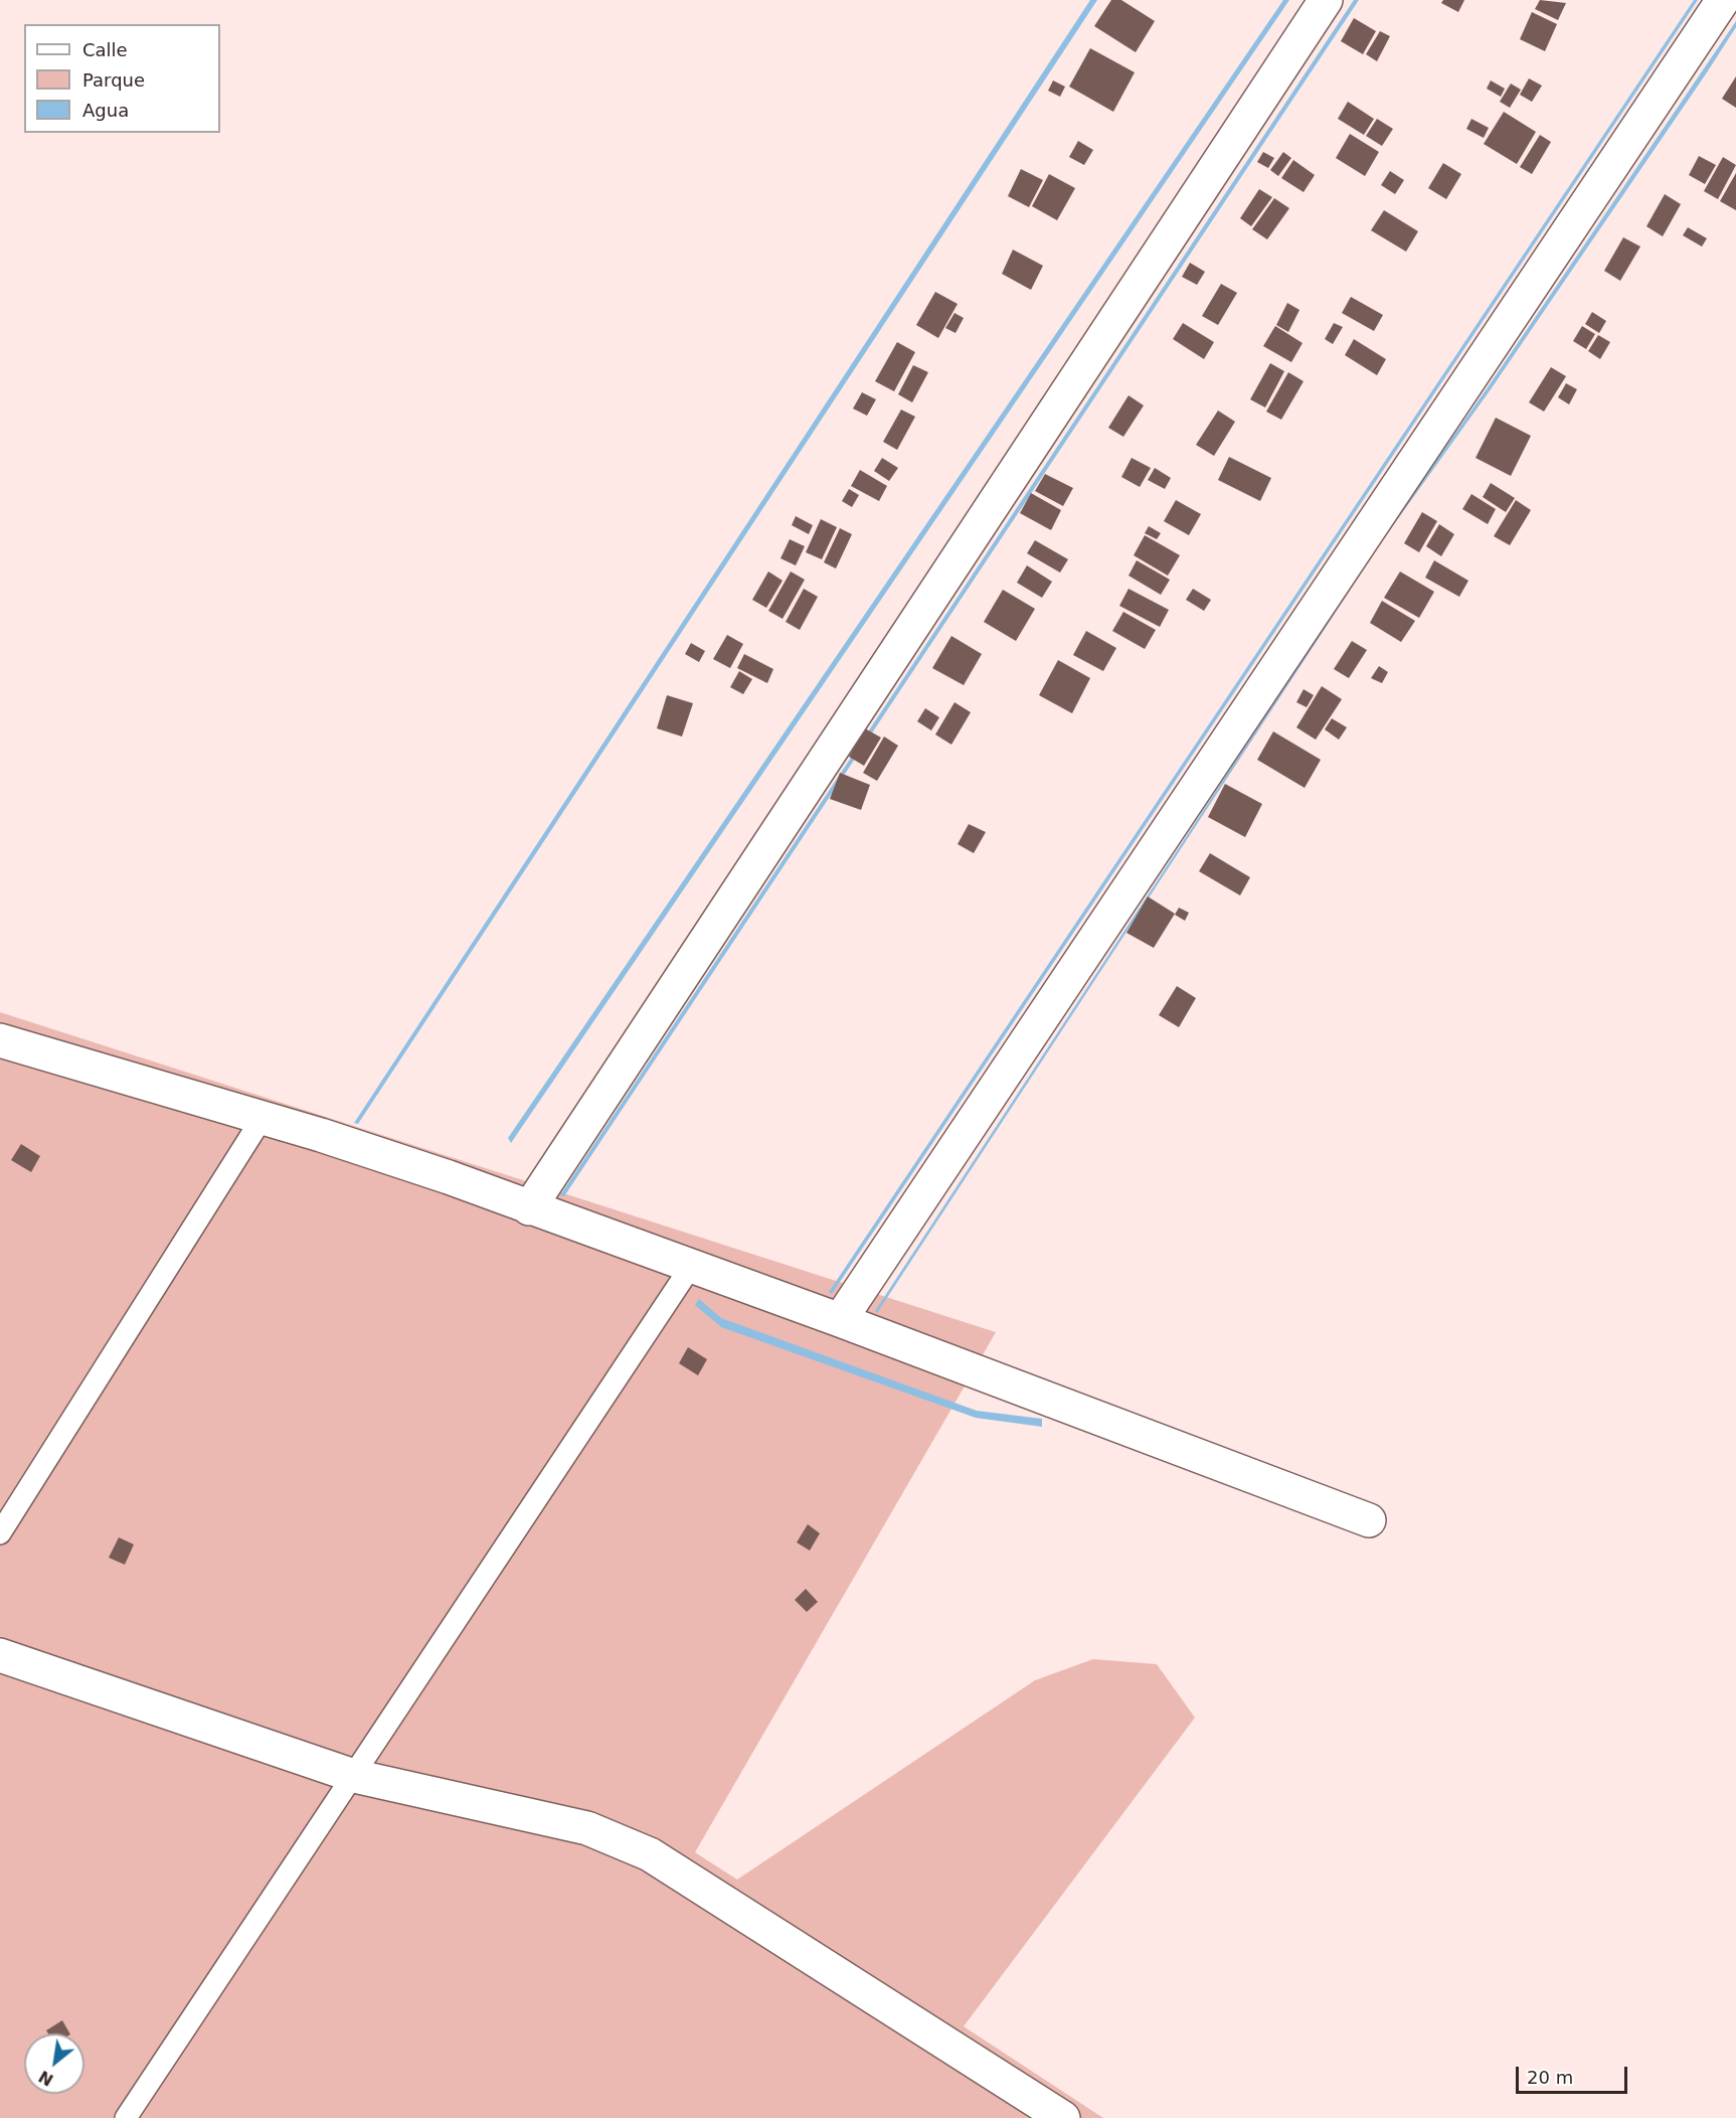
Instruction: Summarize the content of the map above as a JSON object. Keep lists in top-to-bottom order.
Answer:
{
  "legend": ["Calle", "Parque", "Agua"],
  "scale_bar": "20 m",
  "north": "bottom left"
}
